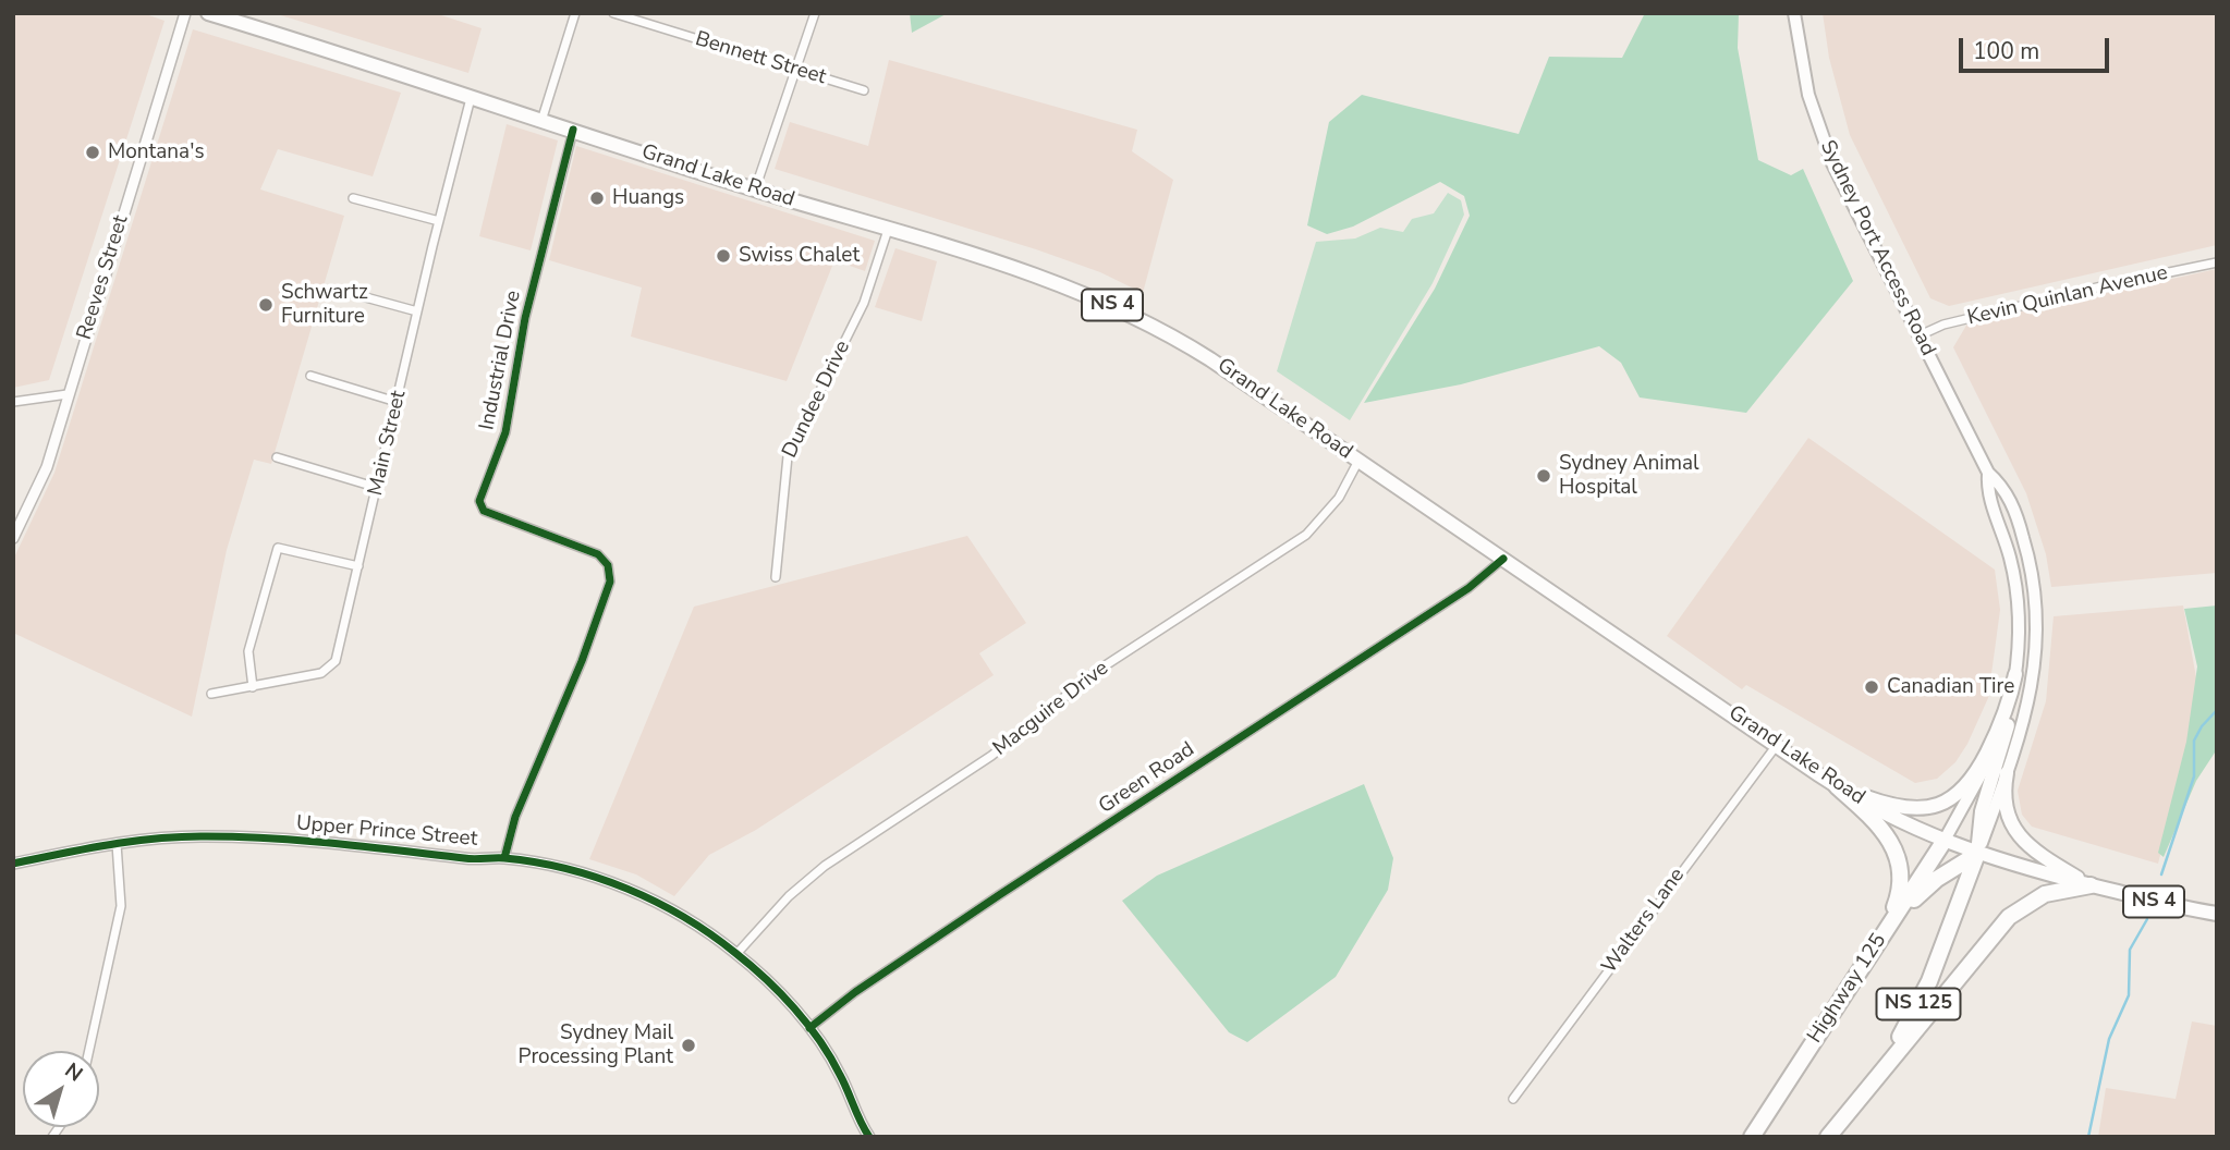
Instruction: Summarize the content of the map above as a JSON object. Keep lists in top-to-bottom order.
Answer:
{
  "streets": {
    "highway": ["Highway 125", "NS 125"],
    "main road": ["Grand Lake Road", "Sydney Port Access Road", "NS 4"],
    "street": [
      "Bennett Street",
      "Reeves Street",
      "Kevin Quinlan Avenue",
      "Industrial Drive",
      "Dundee Drive",
      "Main Street",
      "Macguire Drive",
      "Green Road",
      "Upper Prince Street",
      "Walters Lane"
    ]
  },
  "crossings": [
    ["Grand Lake Road", "Sydney Port Access Road"],
    ["Grand Lake Road", "Industrial Drive"],
    ["Grand Lake Road", "Dundee Drive"],
    ["Grand Lake Road", "Main Street"],
    ["Grand Lake Road", "Macguire Drive"],
    ["Grand Lake Road", "Green Road"],
    ["Grand Lake Road", "Walters Lane"],
    ["Grand Lake Road", "Highway 125"],
    ["Grand Lake Road", "NS 125"],
    ["Sydney Port Access Road", "Kevin Quinlan Avenue"],
    ["Sydney Port Access Road", "Highway 125"],
    ["Sydney Port Access Road", "NS 125"],
    ["Industrial Drive", "Upper Prince Street"],
    ["Macguire Drive", "Upper Prince Street"],
    ["Green Road", "Upper Prince Street"]
  ],
  "places": [
    "Montana's",
    "Huangs",
    "Swiss Chalet",
    "Schwartz Furniture",
    "Sydney Animal Hospital",
    "Canadian Tire",
    "Sydney Mail Processing Plant"
  ],
  "scale_bar": "100 m",
  "north": "top right"
}
